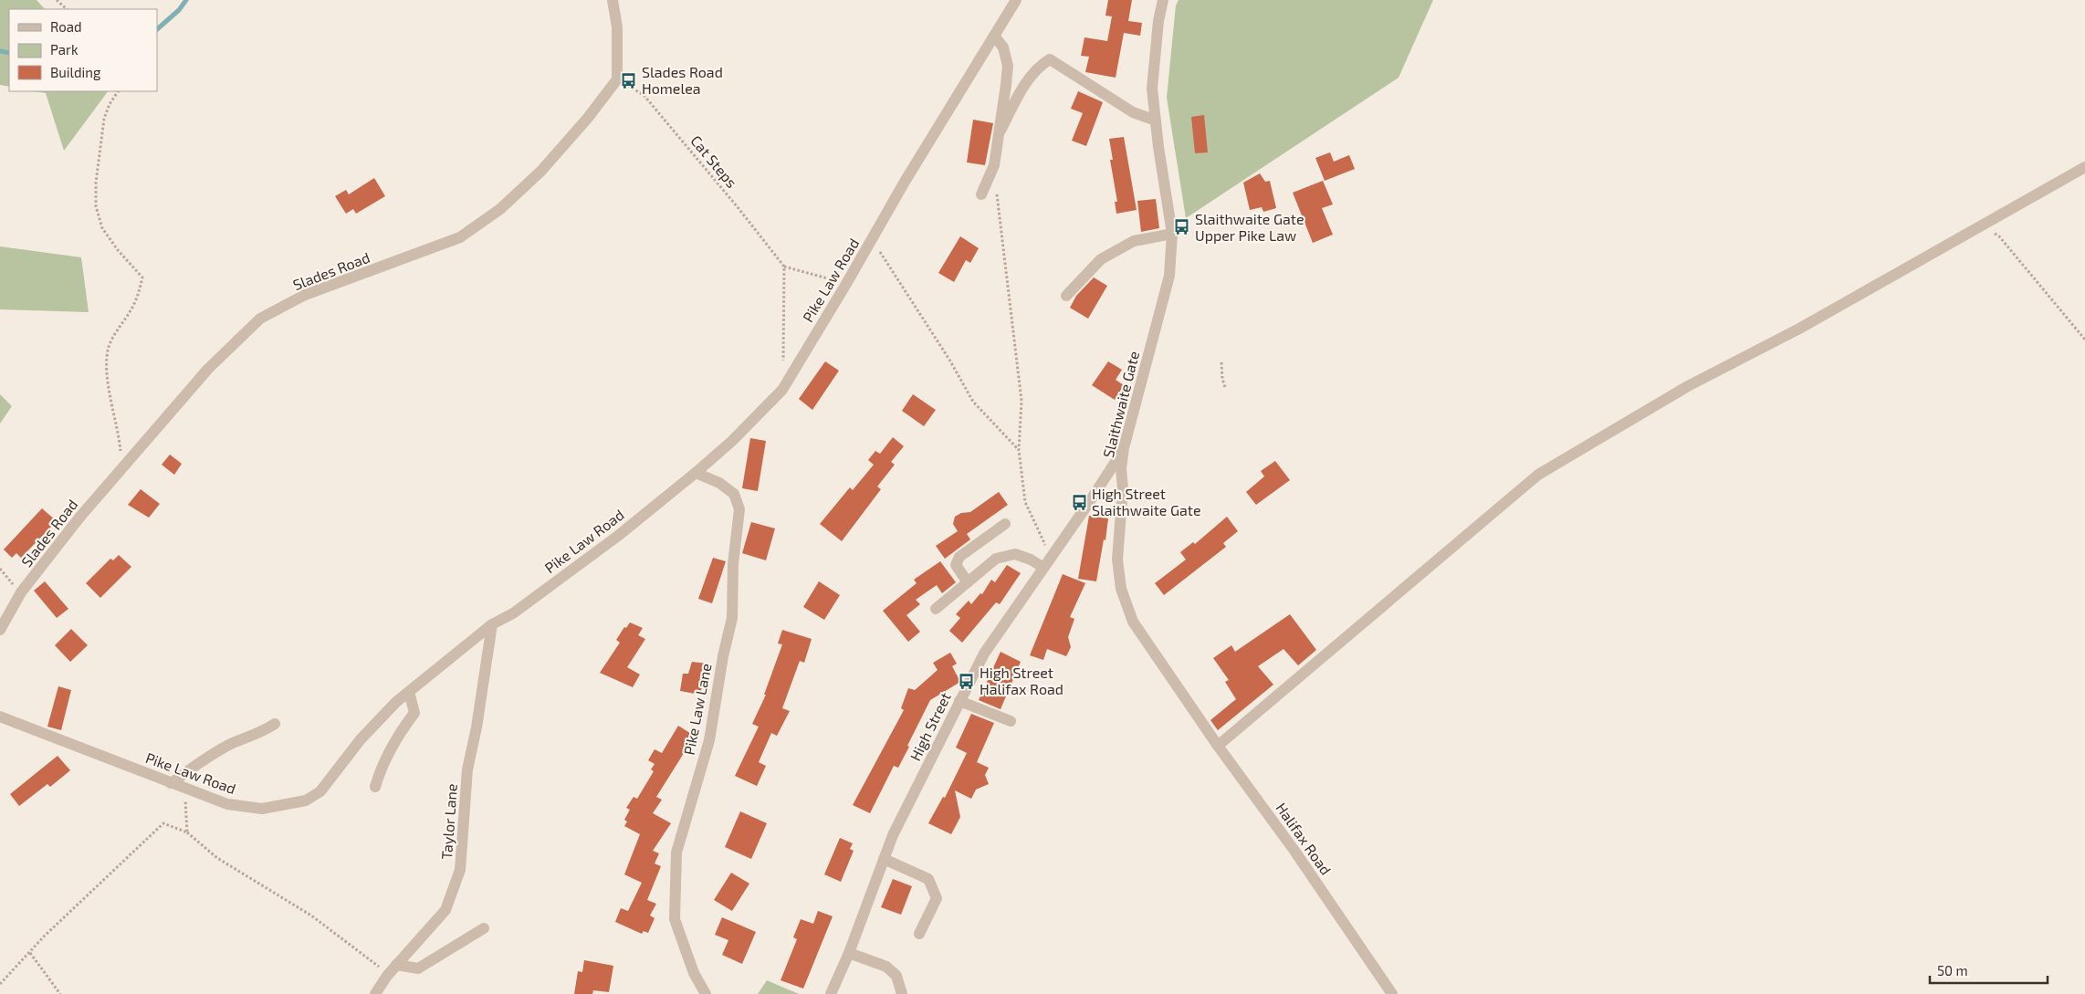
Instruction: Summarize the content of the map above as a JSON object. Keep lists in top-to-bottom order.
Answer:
{
  "streets": {
    "street": [
      "Slades Road",
      "Pike Law Road",
      "Slaithwaite Gate",
      "Pike Law Lane",
      "High Street",
      "Taylor Lane",
      "Halifax Road"
    ],
    "path": ["Cat Steps"]
  },
  "crossings": [
    ["Cat Steps", "Slades Road"],
    ["Pike Law Road", "Pike Law Lane"],
    ["Pike Law Road", "Taylor Lane"],
    ["Slaithwaite Gate", "High Street"],
    ["Slaithwaite Gate", "Halifax Road"]
  ],
  "places": {
    "bus stop": [
      "Slades Road Homelea",
      "Slaithwaite Gate Upper Pike Law",
      "High Street Slaithwaite Gate",
      "High Street Halifax Road"
    ]
  },
  "legend": ["Road", "Park", "Building"],
  "scale_bar": "50 m"
}
